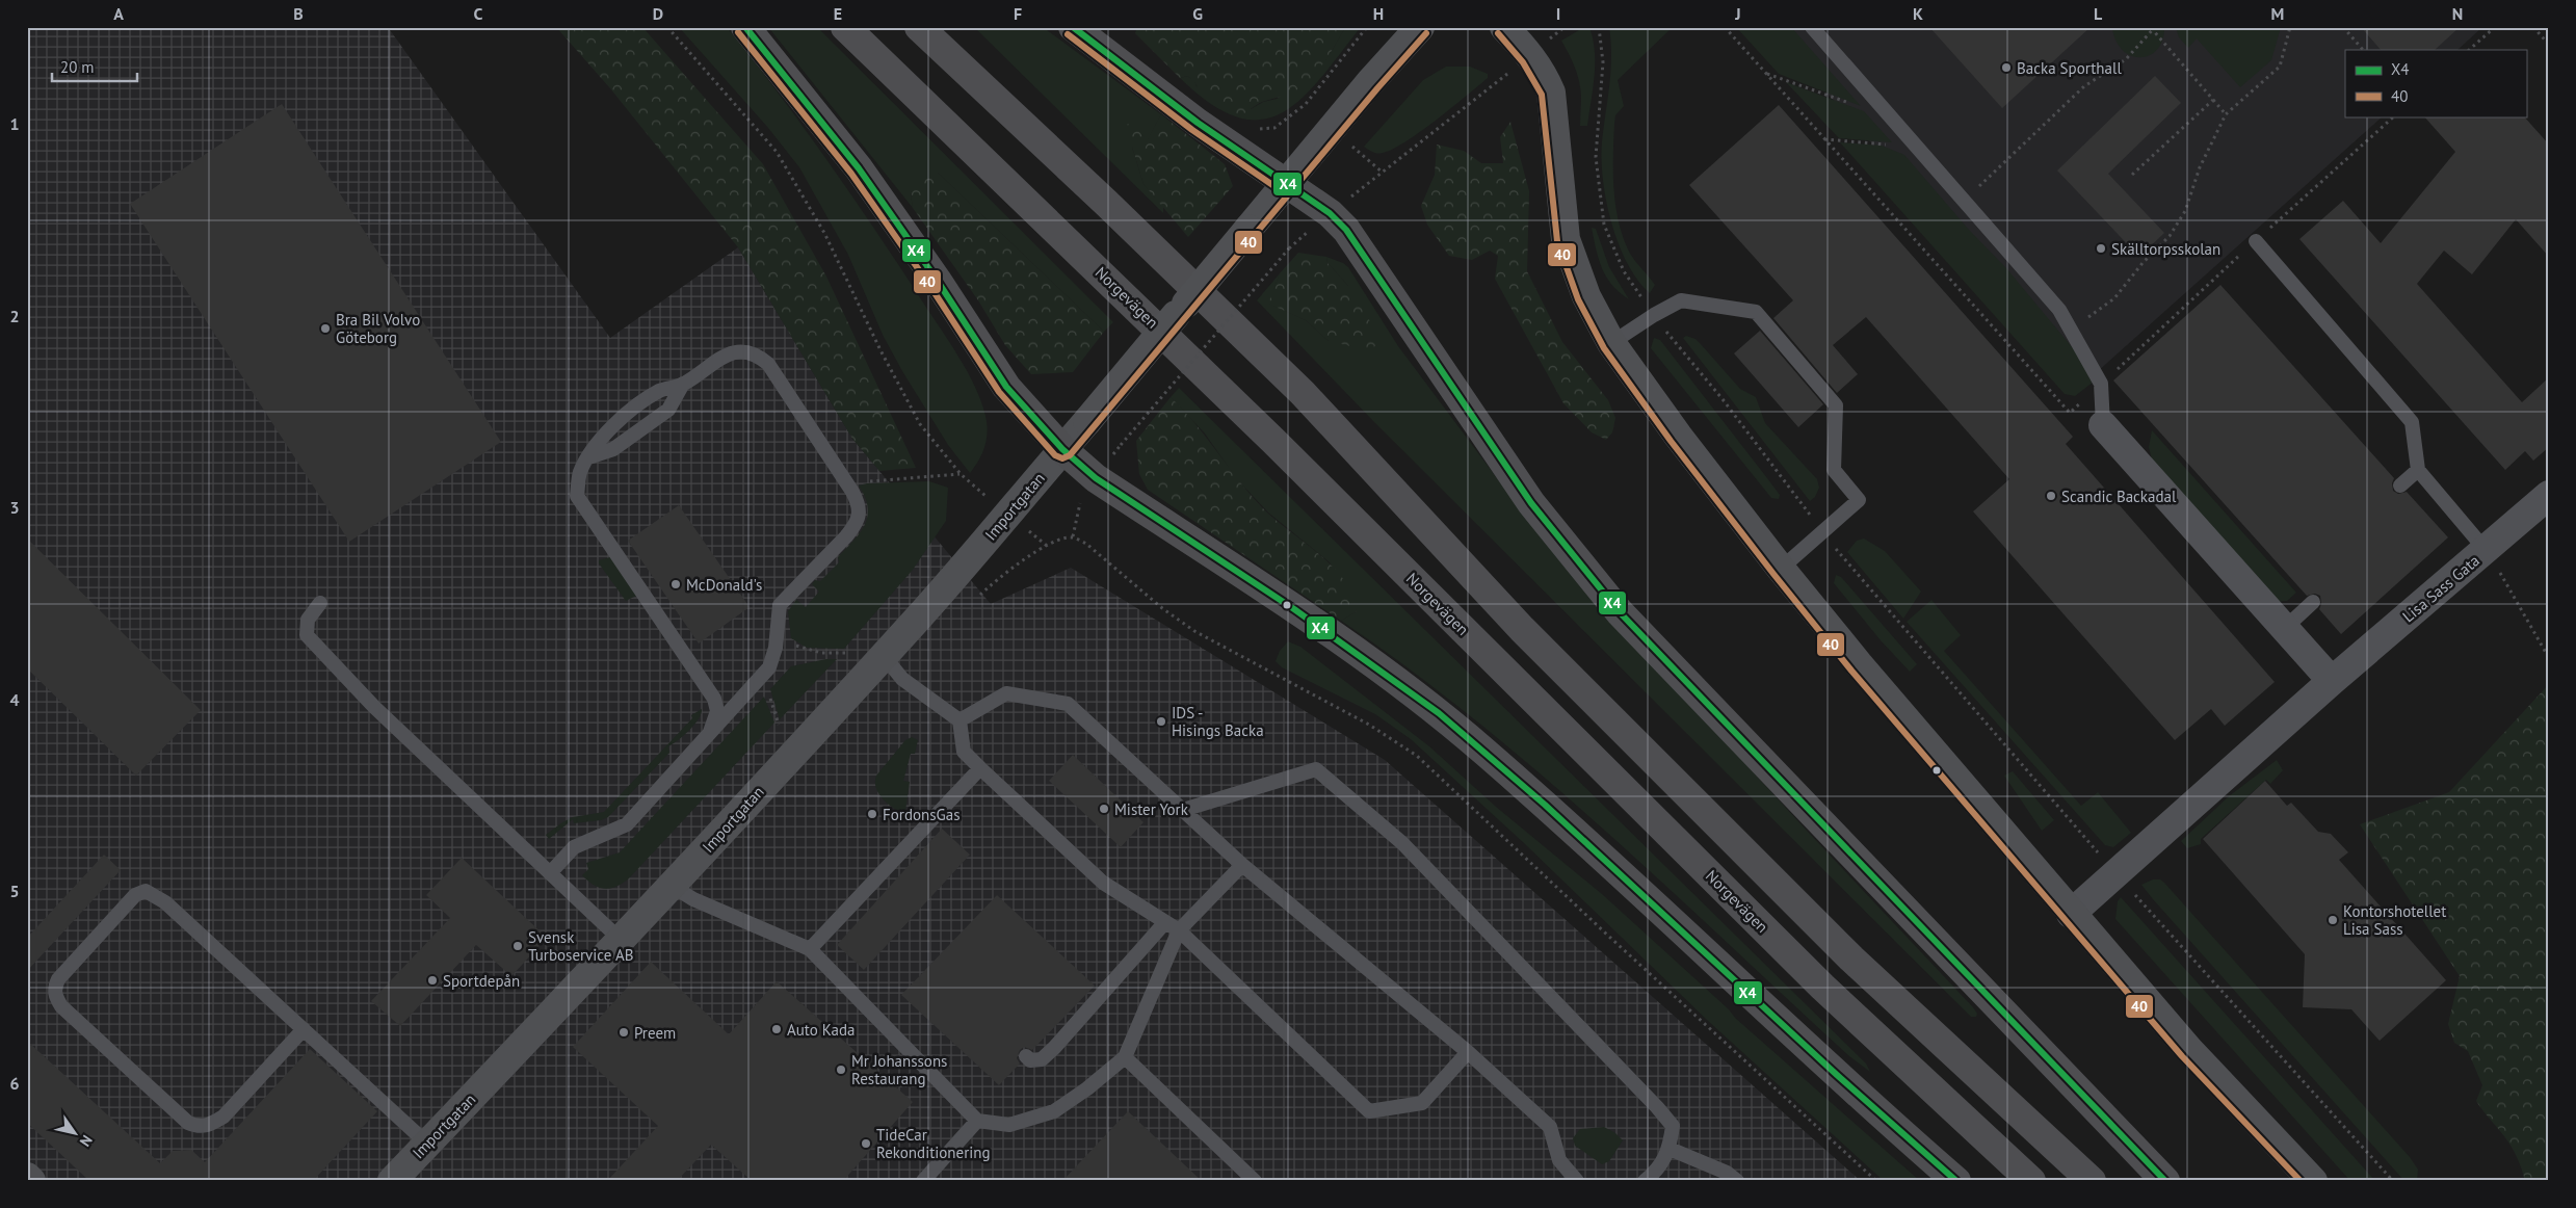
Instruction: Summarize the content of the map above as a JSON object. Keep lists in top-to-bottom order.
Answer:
{
  "streets": {
    "highway": ["Norgevägen"],
    "street": ["Importgatan", "Lisa Sass Gata"]
  },
  "places": [
    "Backa Sporthall",
    "Skälltorpsskolan",
    "Bra Bil Volvo Göteborg",
    "Scandic Backadal",
    "McDonald's",
    "IDS - Hisings Backa",
    "Mister York",
    "FordonsGas",
    "Kontorshotellet Lisa Sass",
    "Svensk Turboservice AB",
    "Sportdepån",
    "Auto Kada",
    "Preem",
    "Mr Johanssons Restaurang",
    "TideCar Rekonditionering"
  ],
  "lines": ["transit line X4", "transit line 40"],
  "legend": ["X4", "40"],
  "scale_bar": "20 m",
  "north": "bottom right",
  "grid": {
    "columns": [
      "A",
      "B",
      "C",
      "D",
      "E",
      "F",
      "G",
      "H",
      "I",
      "J",
      "K",
      "L",
      "M",
      "N"
    ],
    "rows": [
      "1",
      "2",
      "3",
      "4",
      "5",
      "6"
    ]
  }
}
